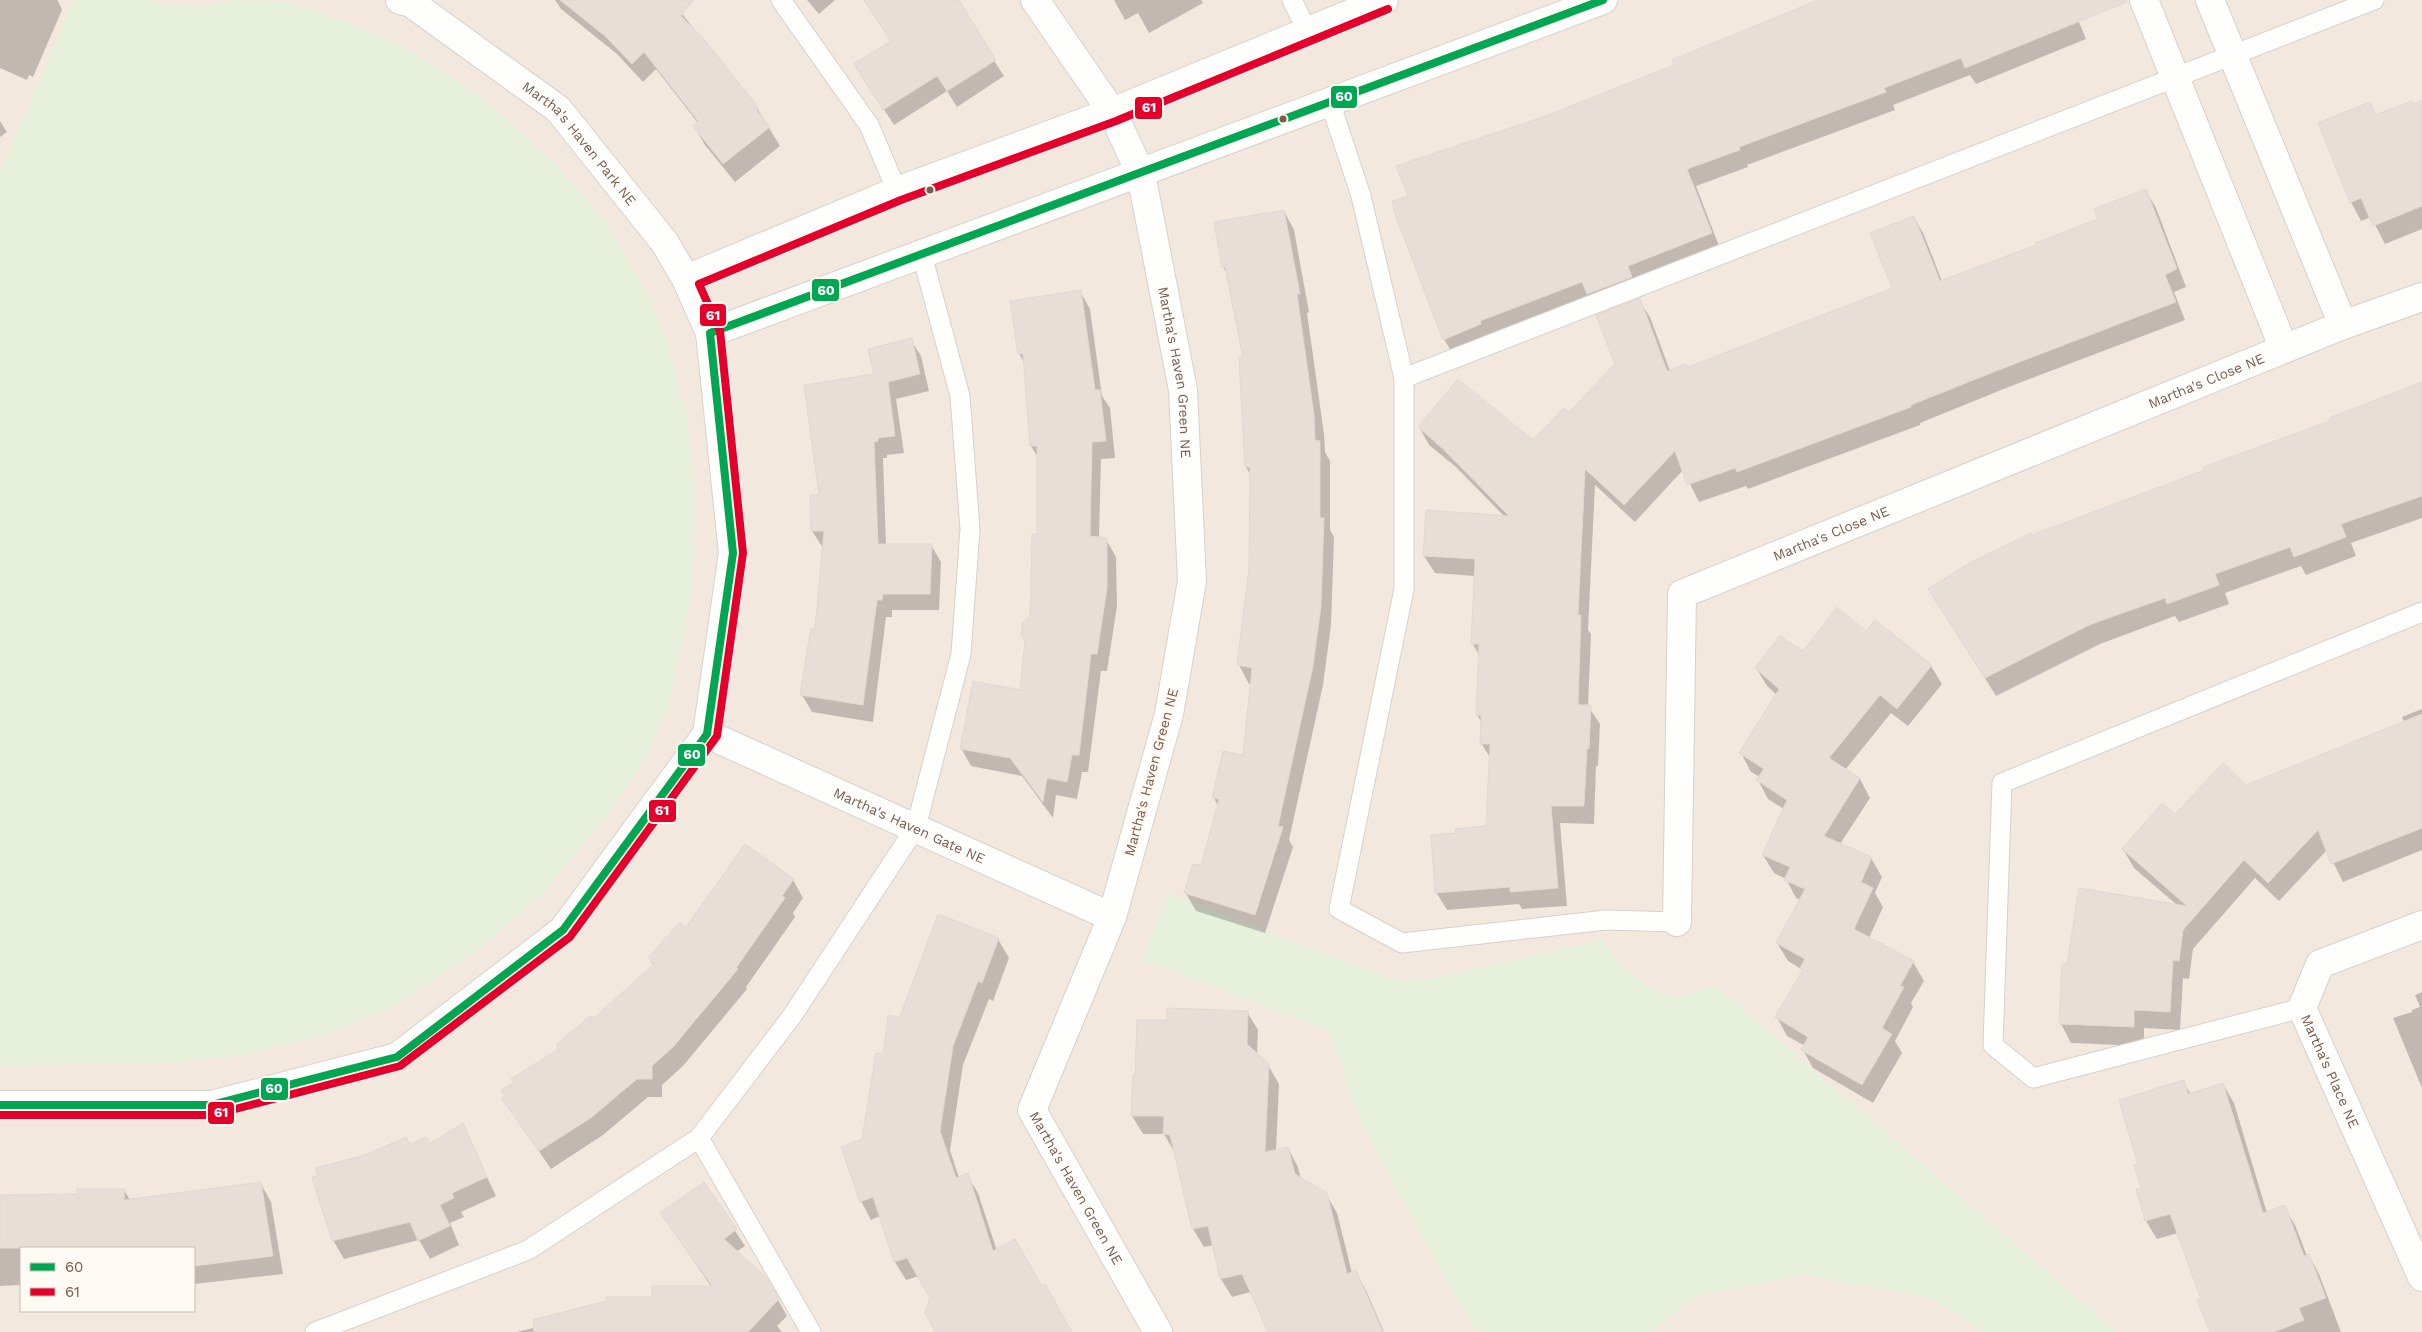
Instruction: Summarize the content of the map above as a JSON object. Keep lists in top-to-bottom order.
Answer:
{
  "streets": {
    "street": [
      "Martha's Haven Park NE",
      "Martha's Haven Green NE",
      "Martha's Close NE",
      "Martha's Haven Gate NE",
      "Martha's Place NE"
    ]
  },
  "crossings": [
    ["Martha's Haven Park NE", "Martha's Haven Gate NE"],
    ["Martha's Haven Green NE", "Martha's Haven Gate NE"]
  ],
  "lines": ["transit line 60", "transit line 61"],
  "legend": ["60", "61"]
}
